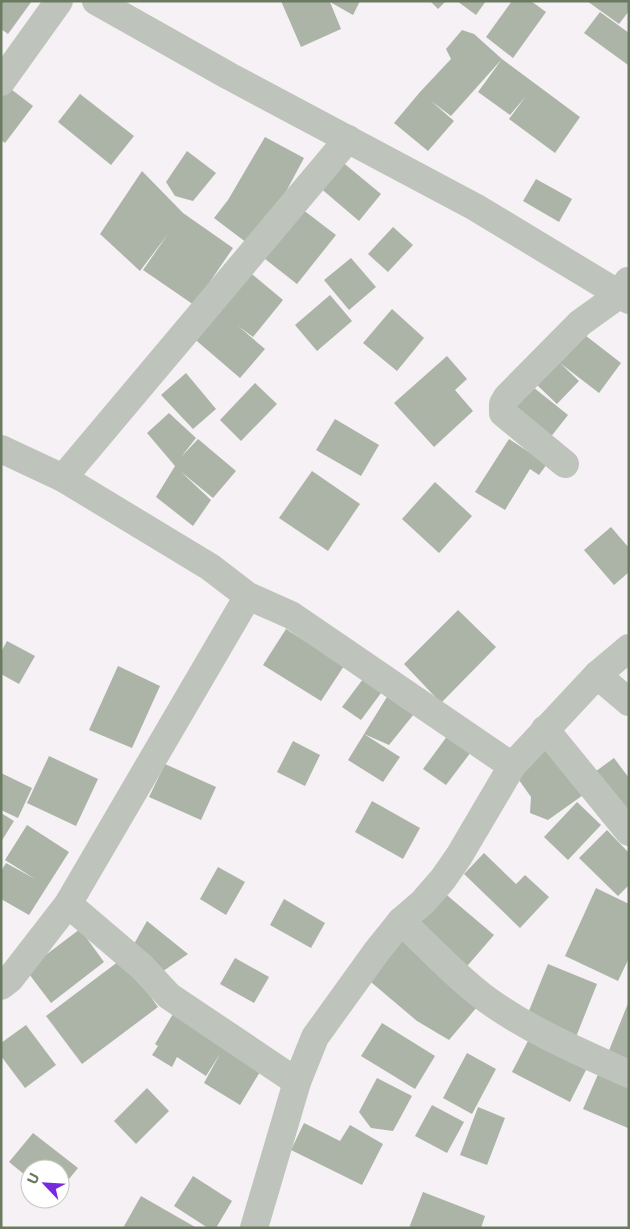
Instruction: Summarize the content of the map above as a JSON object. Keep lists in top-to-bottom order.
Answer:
{
  "north": "top left"
}
